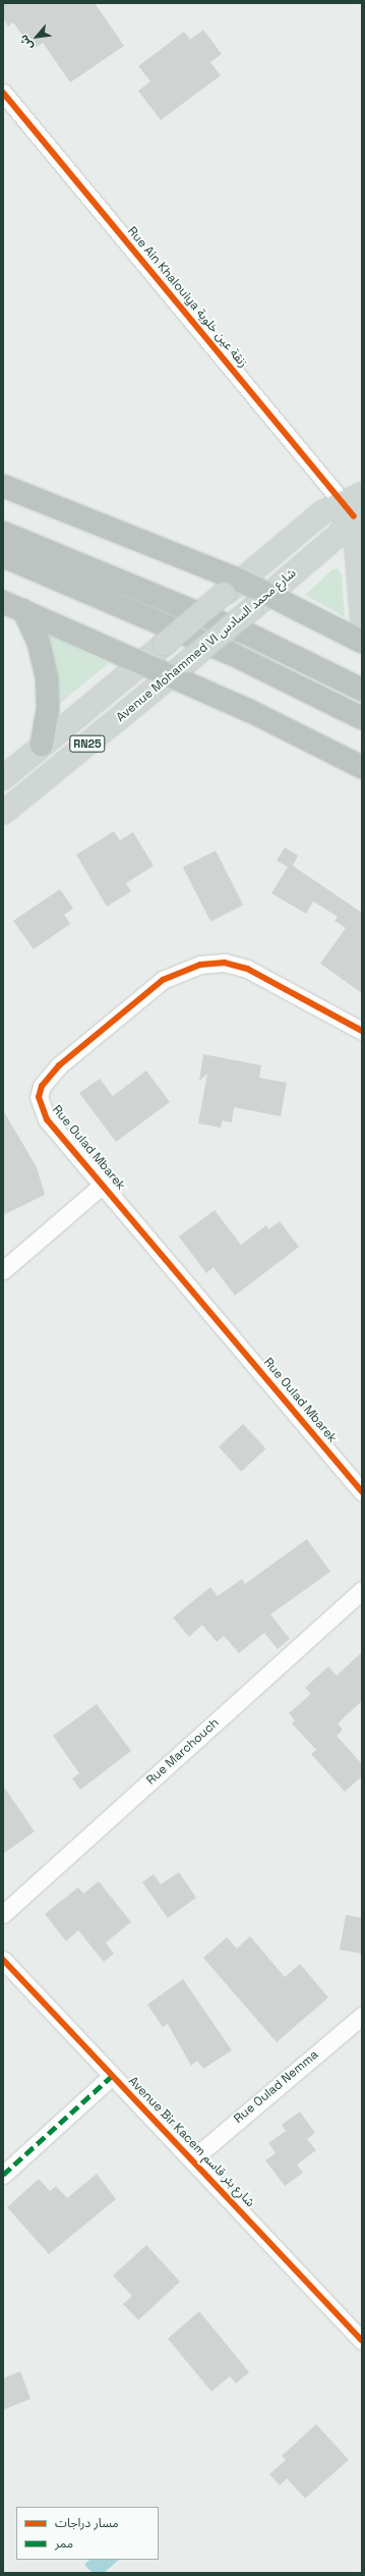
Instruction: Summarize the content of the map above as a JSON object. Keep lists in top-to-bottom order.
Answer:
{
  "streets": {
    "main road": ["Avenue Mohammed VI شارع محمد السادس", "RN25"],
    "street": [
      "Rue Ain Khalouiya زنقة عين خلوية",
      "Rue Oulad Mbarek",
      "Rue Marchouch",
      "Rue Oulad Nemma",
      "Avenue Bir Kacem شارع بئر قاسم"
    ]
  },
  "crossings": [
    ["Rue Ain Khalouiya زنقة عين خلوية", "Avenue Mohammed VI شارع محمد السادس"],
    ["Rue Ain Khalouiya زنقة عين خلوية", "RN25"],
    ["Avenue Mohammed VI شارع محمد السادس", "RN25"],
    ["Rue Oulad Nemma", "Avenue Bir Kacem شارع بئر قاسم"]
  ],
  "legend": ["مسار دراجات", "ممر"],
  "north": "bottom left"
}
